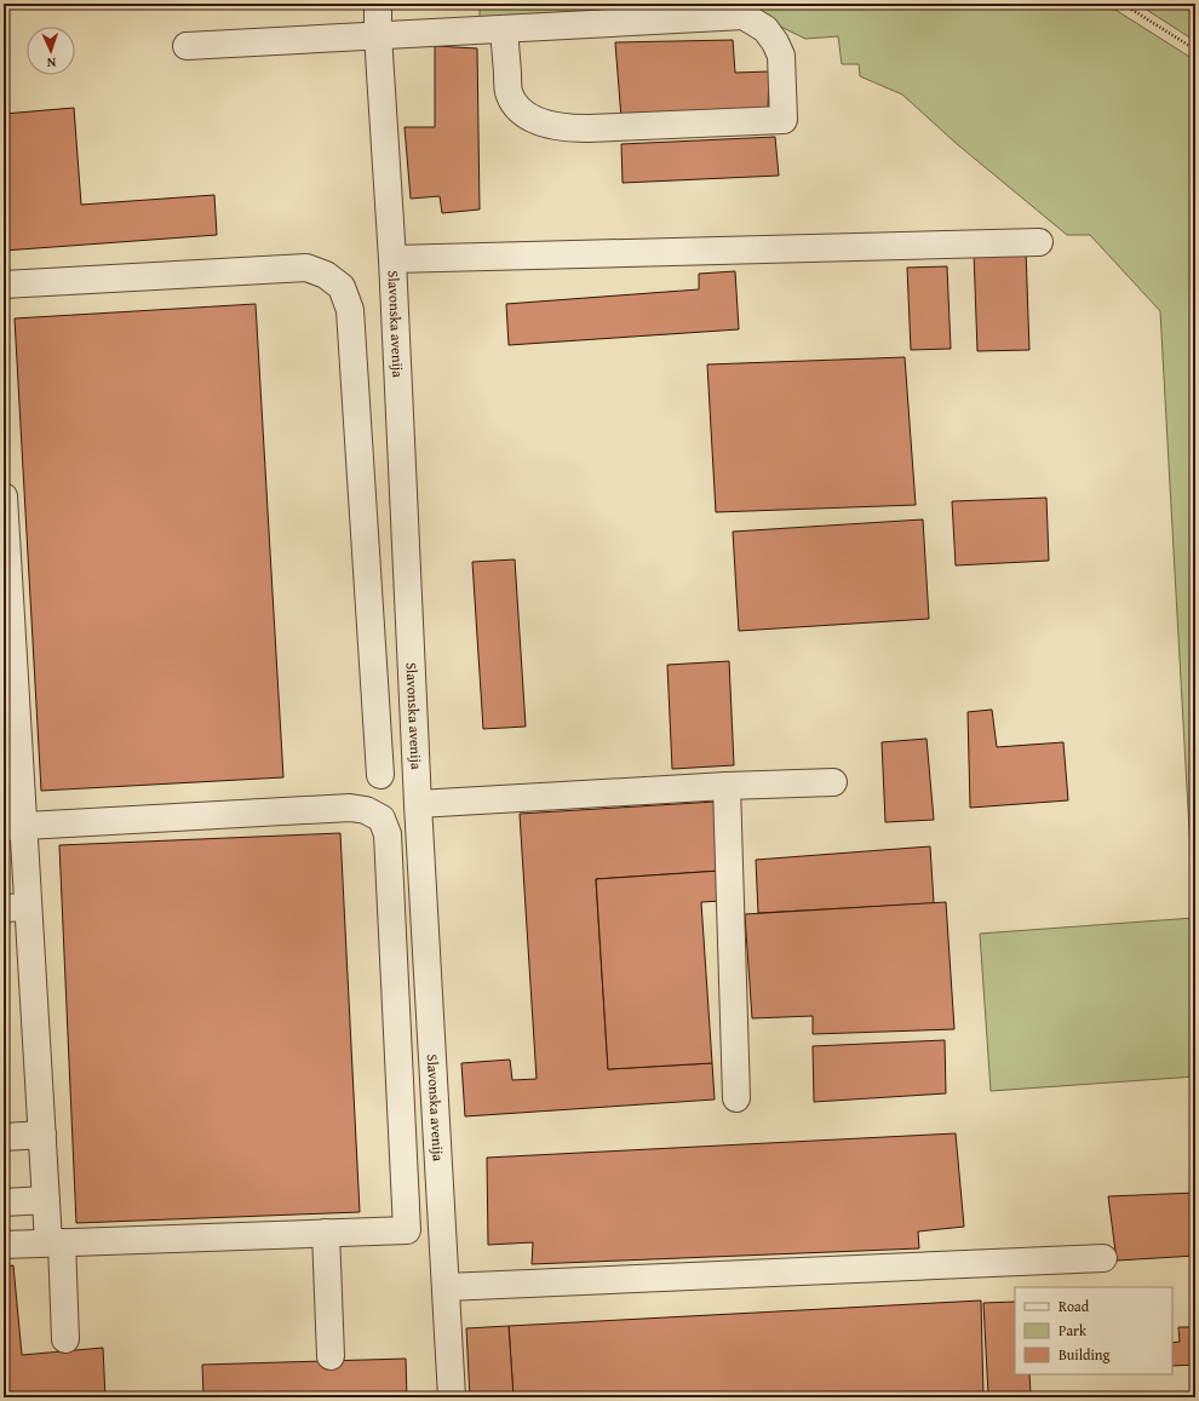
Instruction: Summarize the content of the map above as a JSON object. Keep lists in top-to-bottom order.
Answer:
{
  "streets": {
    "street": ["Slavonska avenija"]
  },
  "legend": ["Road", "Park", "Building"],
  "north": "bottom"
}
